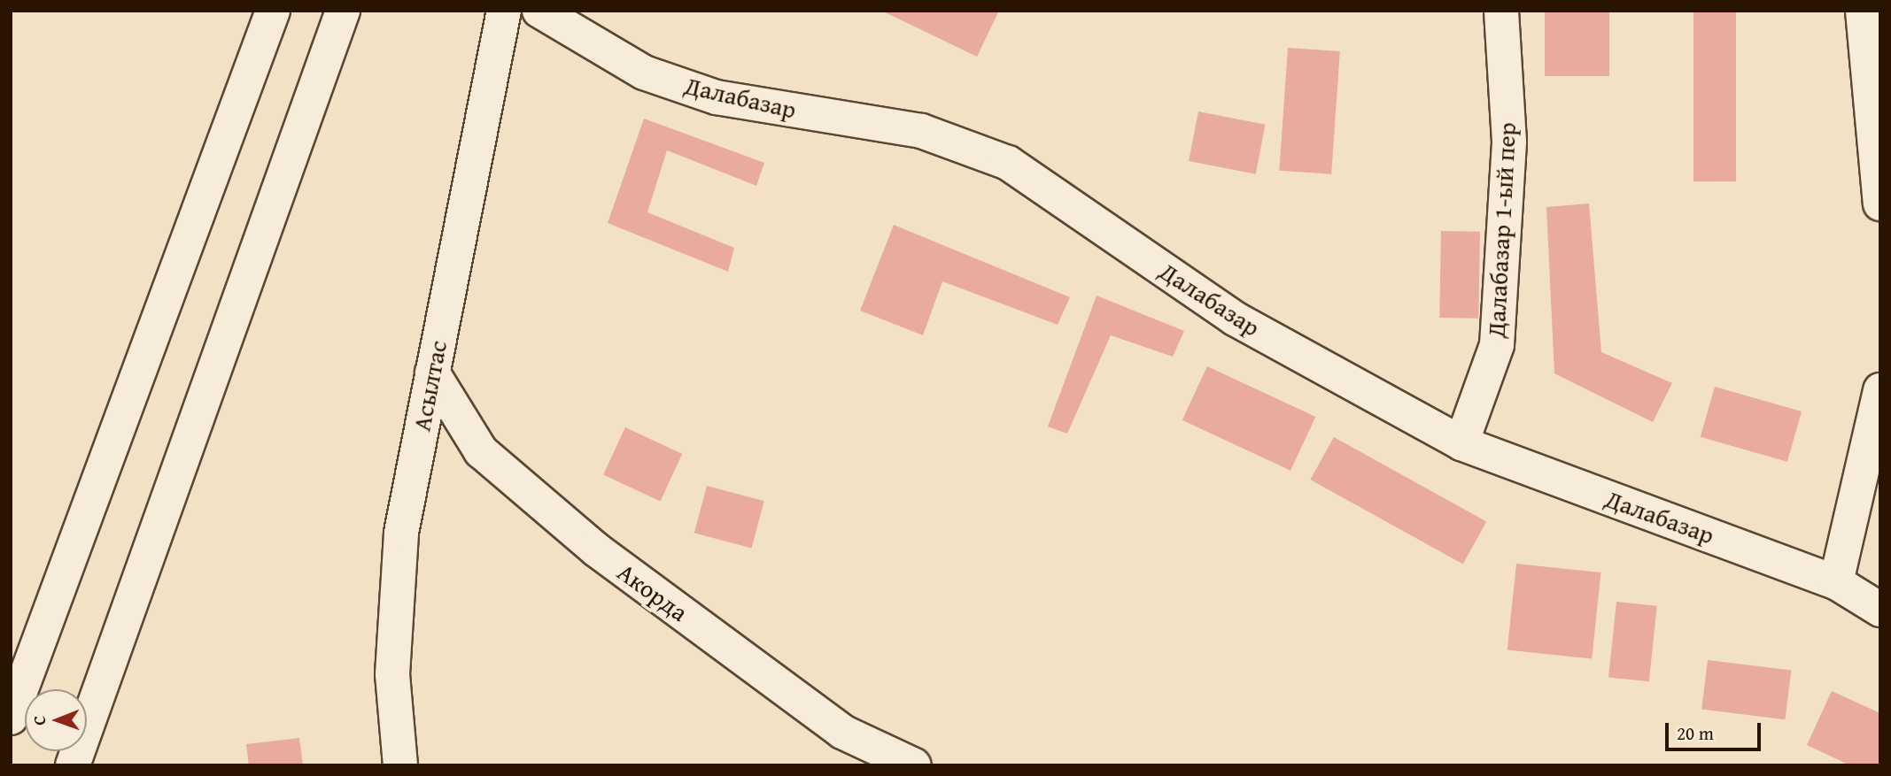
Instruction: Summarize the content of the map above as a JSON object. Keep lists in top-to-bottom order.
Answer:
{
  "streets": {
    "street": [
      "Далабазар",
      "Далабазар 1-ый пер",
      "Асылтас",
      "Акорда"
    ]
  },
  "crossings": [
    ["Далабазар", "Далабазар 1-ый пер"],
    ["Асылтас", "Акорда"]
  ],
  "scale_bar": "20 m",
  "north": "left"
}
